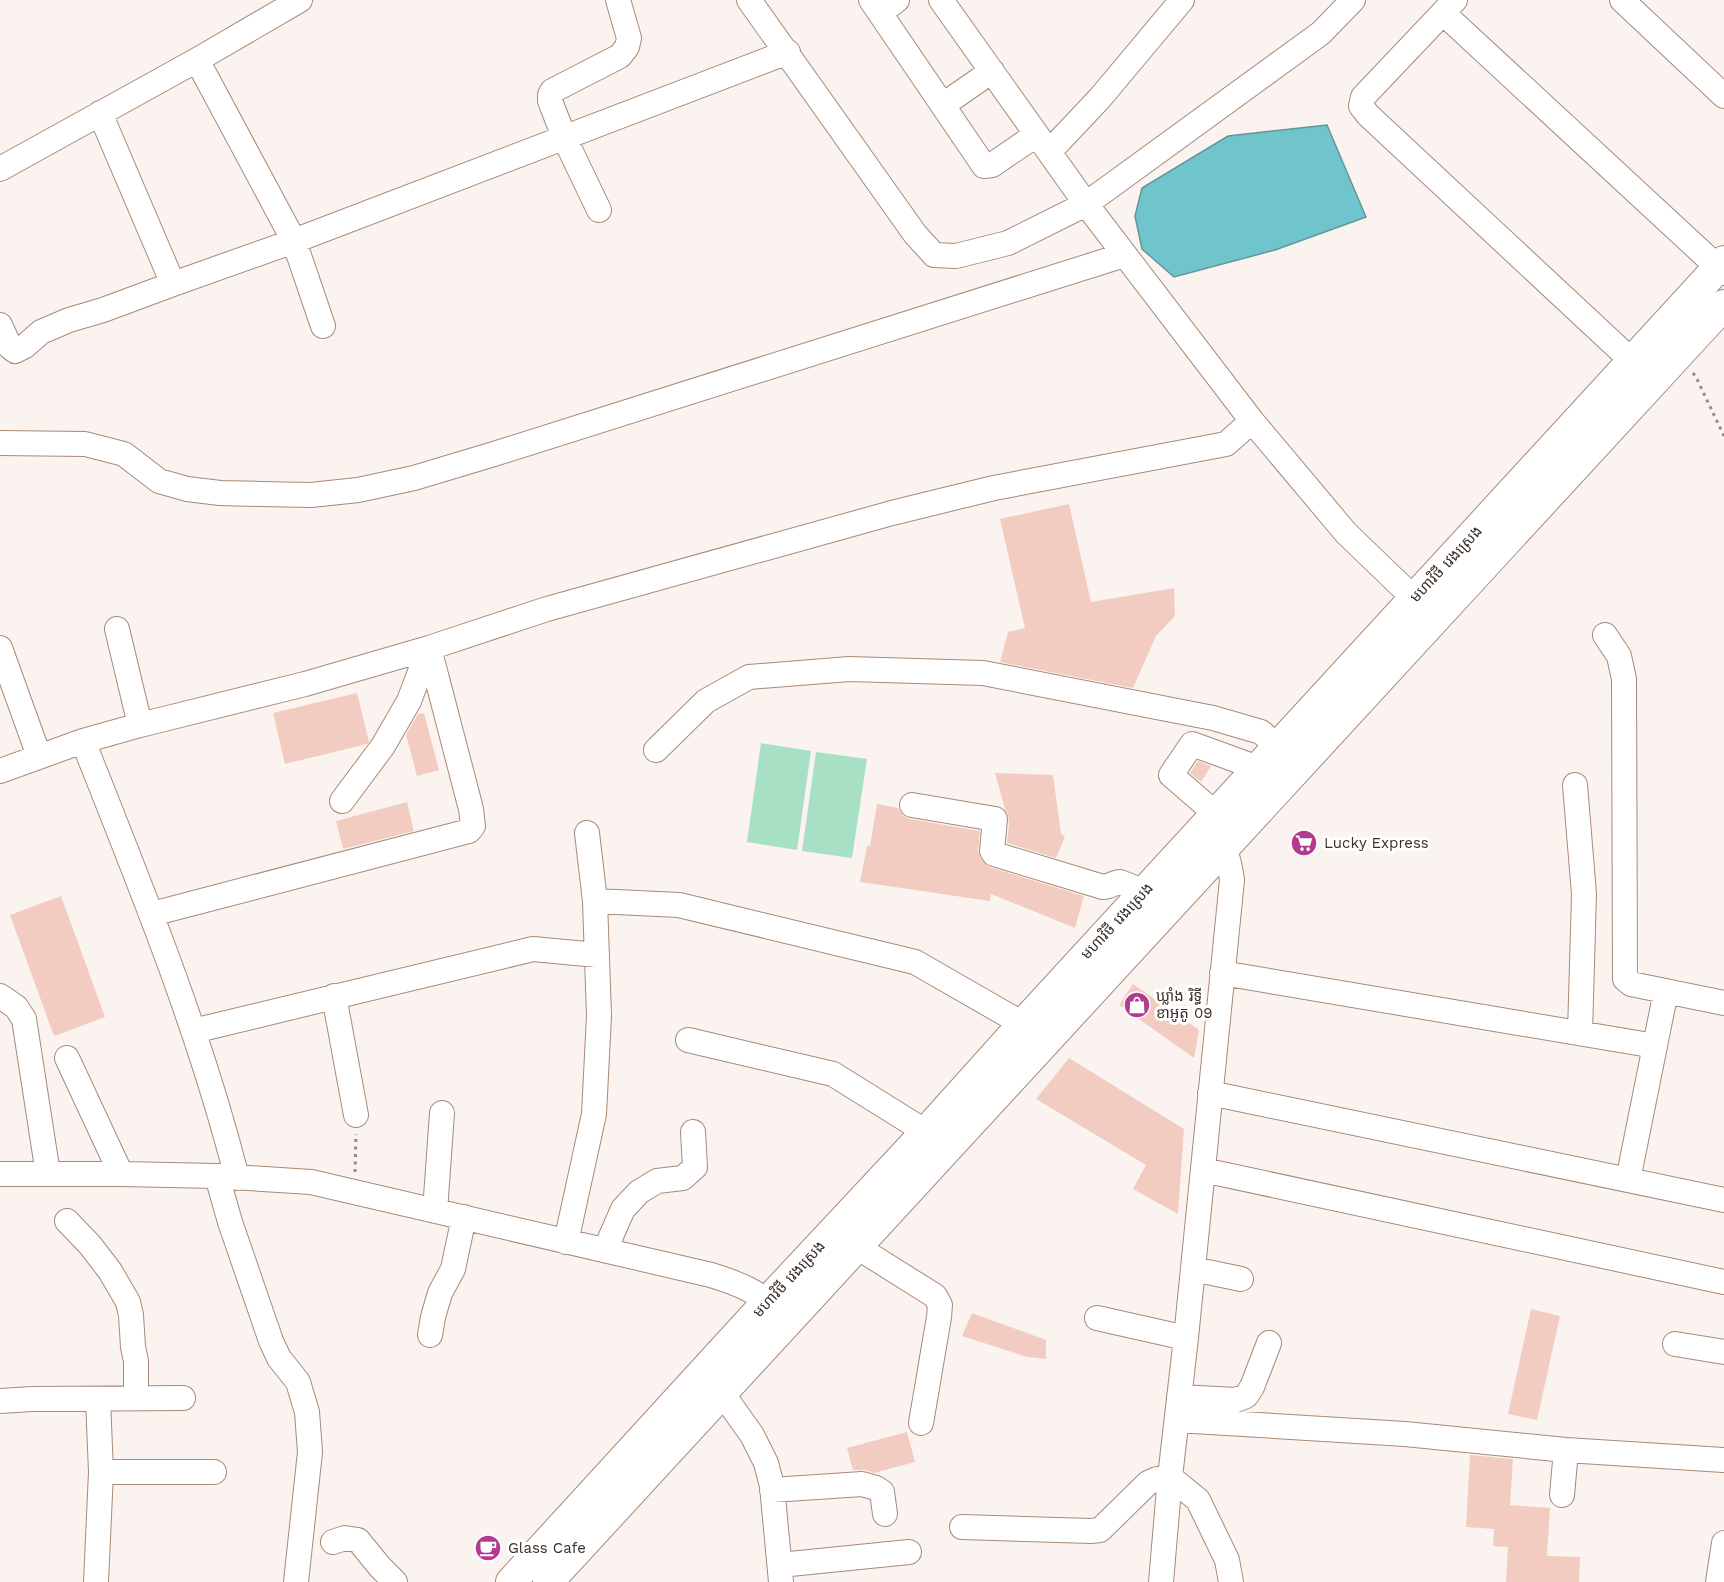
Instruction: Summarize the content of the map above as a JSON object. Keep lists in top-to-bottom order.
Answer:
{
  "streets": {
    "main road": ["មហាវិថី វេងស្រេង"]
  },
  "places": {
    "supermarket": ["Lucky Express"],
    "shop": ["ឃ្លាំង រិទ្ធី ខាអូតូ 09"],
    "cafe": ["Glass Cafe"]
  }
}
